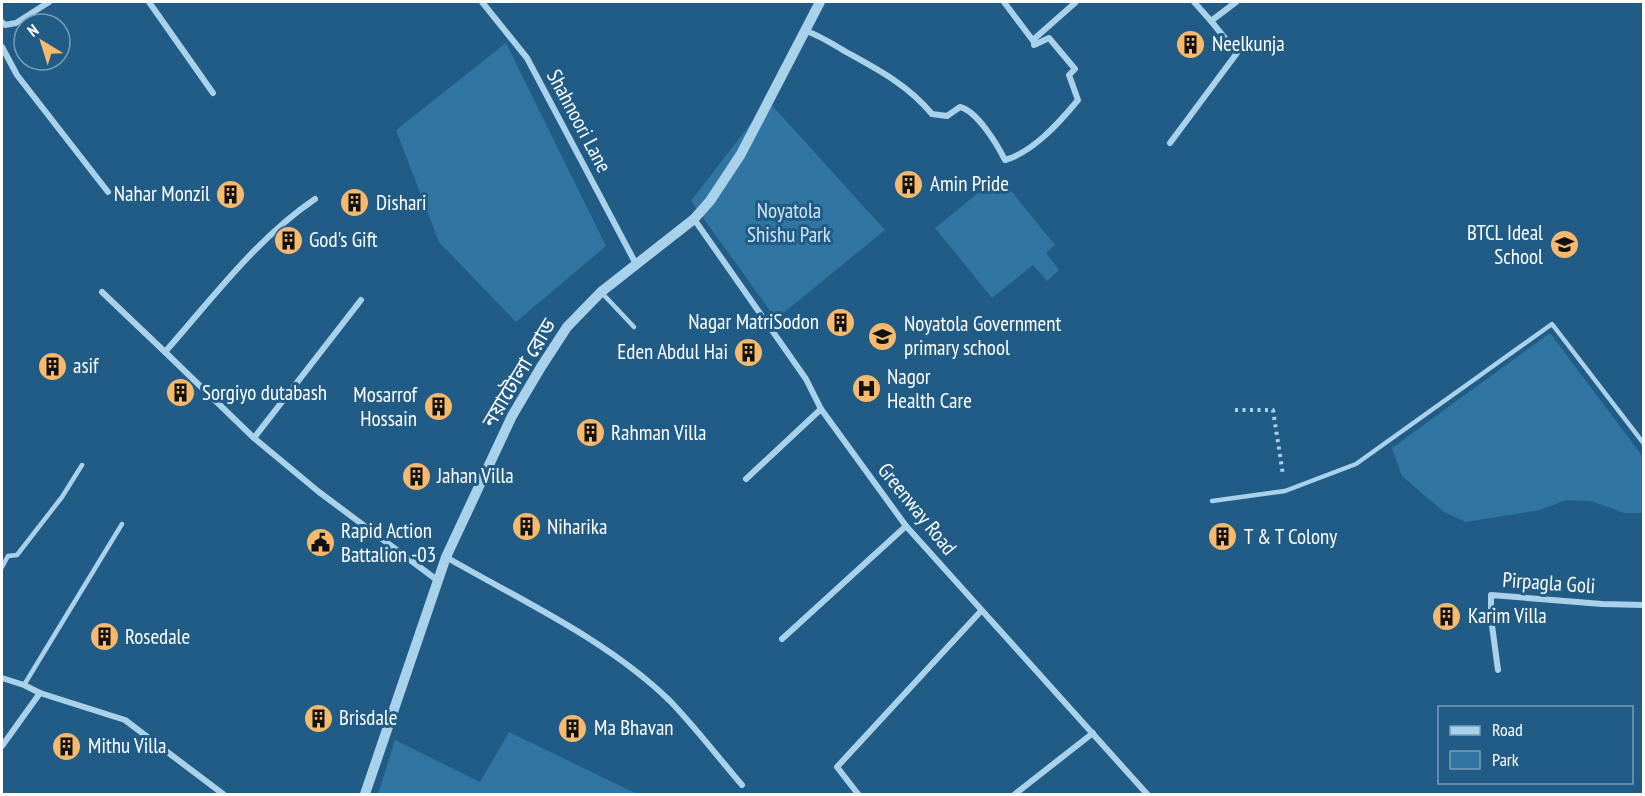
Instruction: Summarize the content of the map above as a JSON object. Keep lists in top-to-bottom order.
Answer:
{
  "streets": {
    "street": [
      "Shahnoori Lane",
      "নয়াটোলা রোড",
      "Greenway Road",
      "Pirpagla Goli"
    ]
  },
  "crossings": [
    ["Shahnoori Lane", "নয়াটোলা রোড"],
    ["নয়াটোলা রোড", "Greenway Road"]
  ],
  "parks": ["Noyatola Shishu Park"],
  "places": {
    "building": [
      "Neelkunja",
      "Amin Pride",
      "Nahar Monzil",
      "Dishari",
      "God's Gift",
      "Nagar MatriSodon",
      "Eden Abdul Hai",
      "asif",
      "Sorgiyo dutabash",
      "Mosarrof Hossain",
      "Rahman Villa",
      "Jahan Villa",
      "Niharika",
      "T & T Colony",
      "Karim Villa",
      "Rosedale",
      "Brisdale",
      "Ma Bhavan",
      "Mithu Villa"
    ],
    "school or university": ["BTCL Ideal School", "Noyatola Government primary school"],
    "hospital": ["Nagor Health Care"],
    "public building": ["Rapid Action Battalion -03"]
  },
  "legend": ["Road", "Park"],
  "north": "top left"
}
